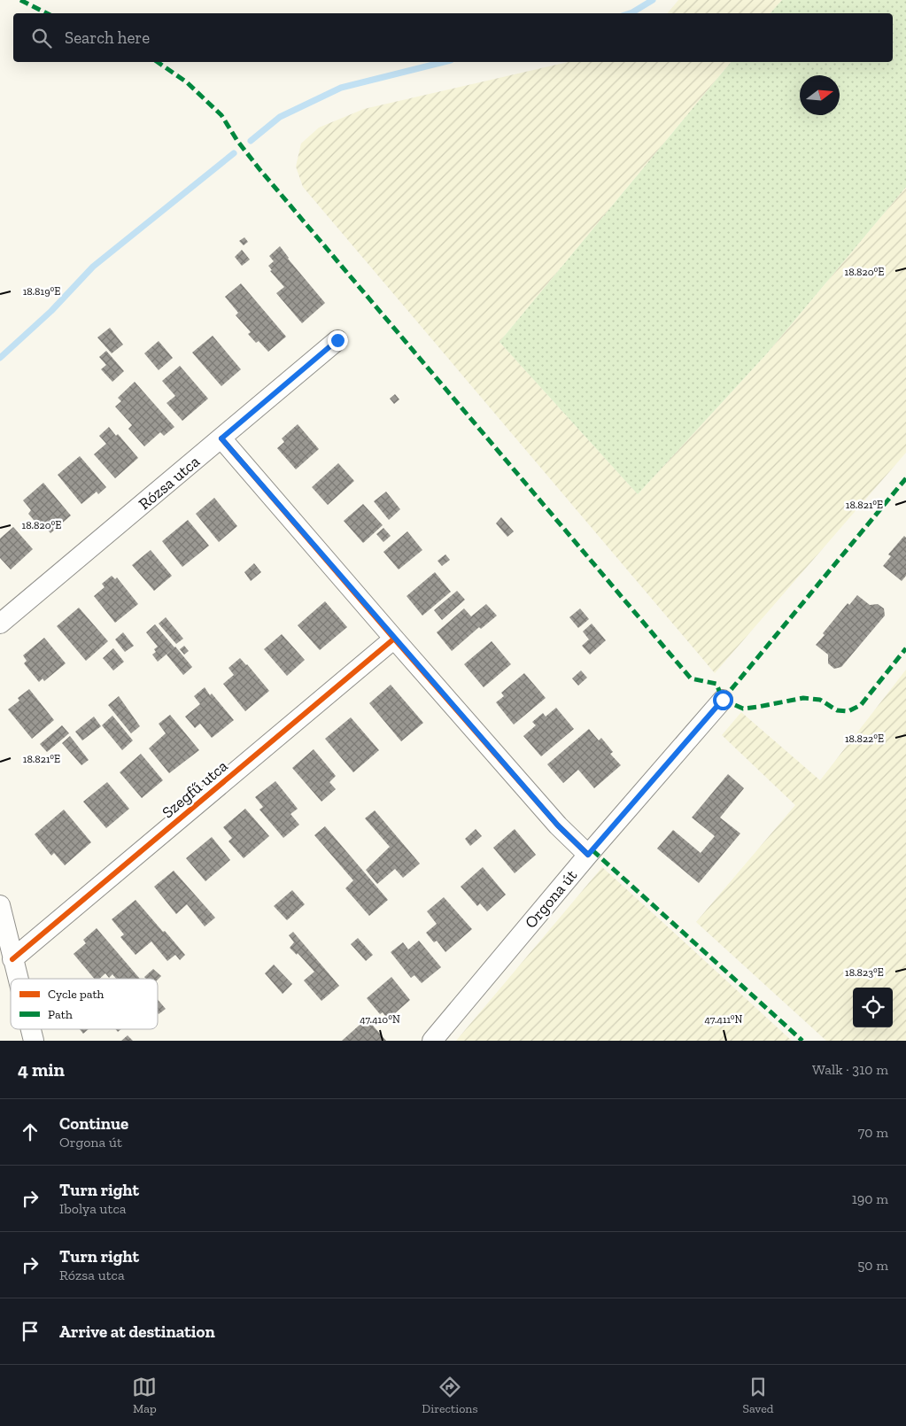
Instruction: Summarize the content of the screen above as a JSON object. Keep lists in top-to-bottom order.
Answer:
{
  "streets": {
    "street": ["Rózsa utca", "Szegfű utca", "Orgona út"]
  },
  "legend": ["Cycle path", "Path"],
  "north": "right",
  "page": {
    "search": "Search here",
    "heading": ["4 min", "Walk · 310 m"],
    "list": [
      ["Continue", "Orgona út", "70 m"],
      ["Turn right", "Ibolya utca", "190 m"],
      ["Turn right", "Rózsa utca", "50 m"],
      "Arrive at destination"
    ],
    "nav": ["Map", "Directions", "Saved"]
  },
  "coordinates": [
    "18.820°E",
    "18.819°E",
    "18.821°E",
    "18.822°E",
    "18.823°E",
    "47.410°N",
    "47.411°N"
  ]
}
